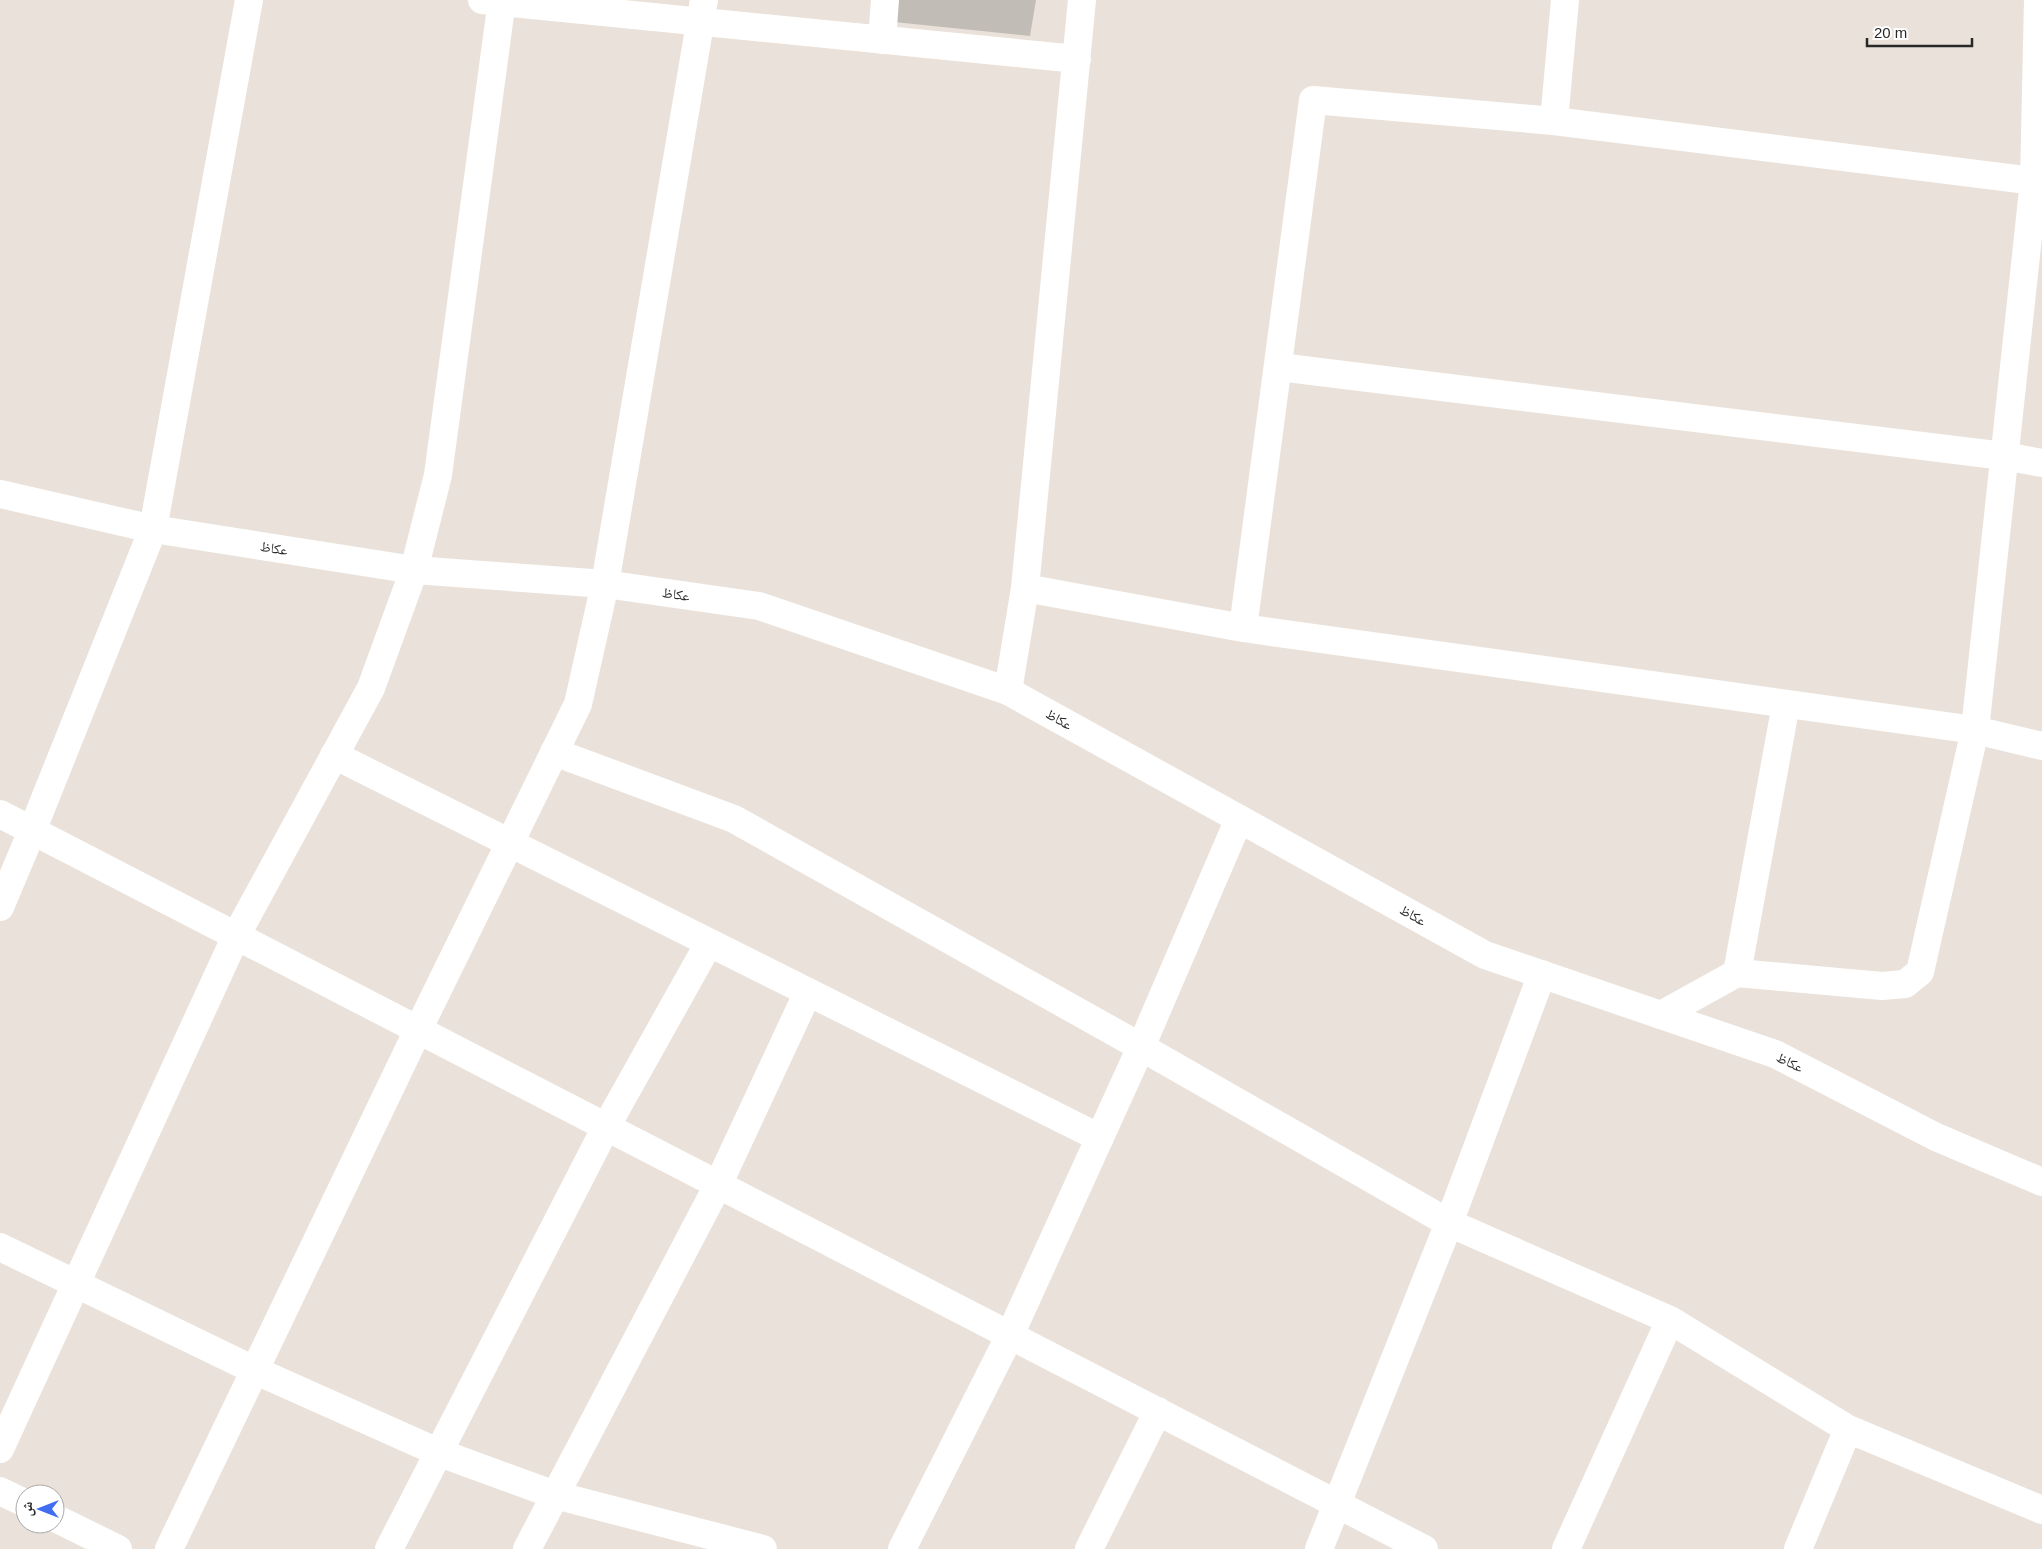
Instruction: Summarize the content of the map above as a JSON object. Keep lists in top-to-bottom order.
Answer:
{
  "streets": {
    "street": ["عكاظ"]
  },
  "scale_bar": "20 m",
  "north": "left"
}
